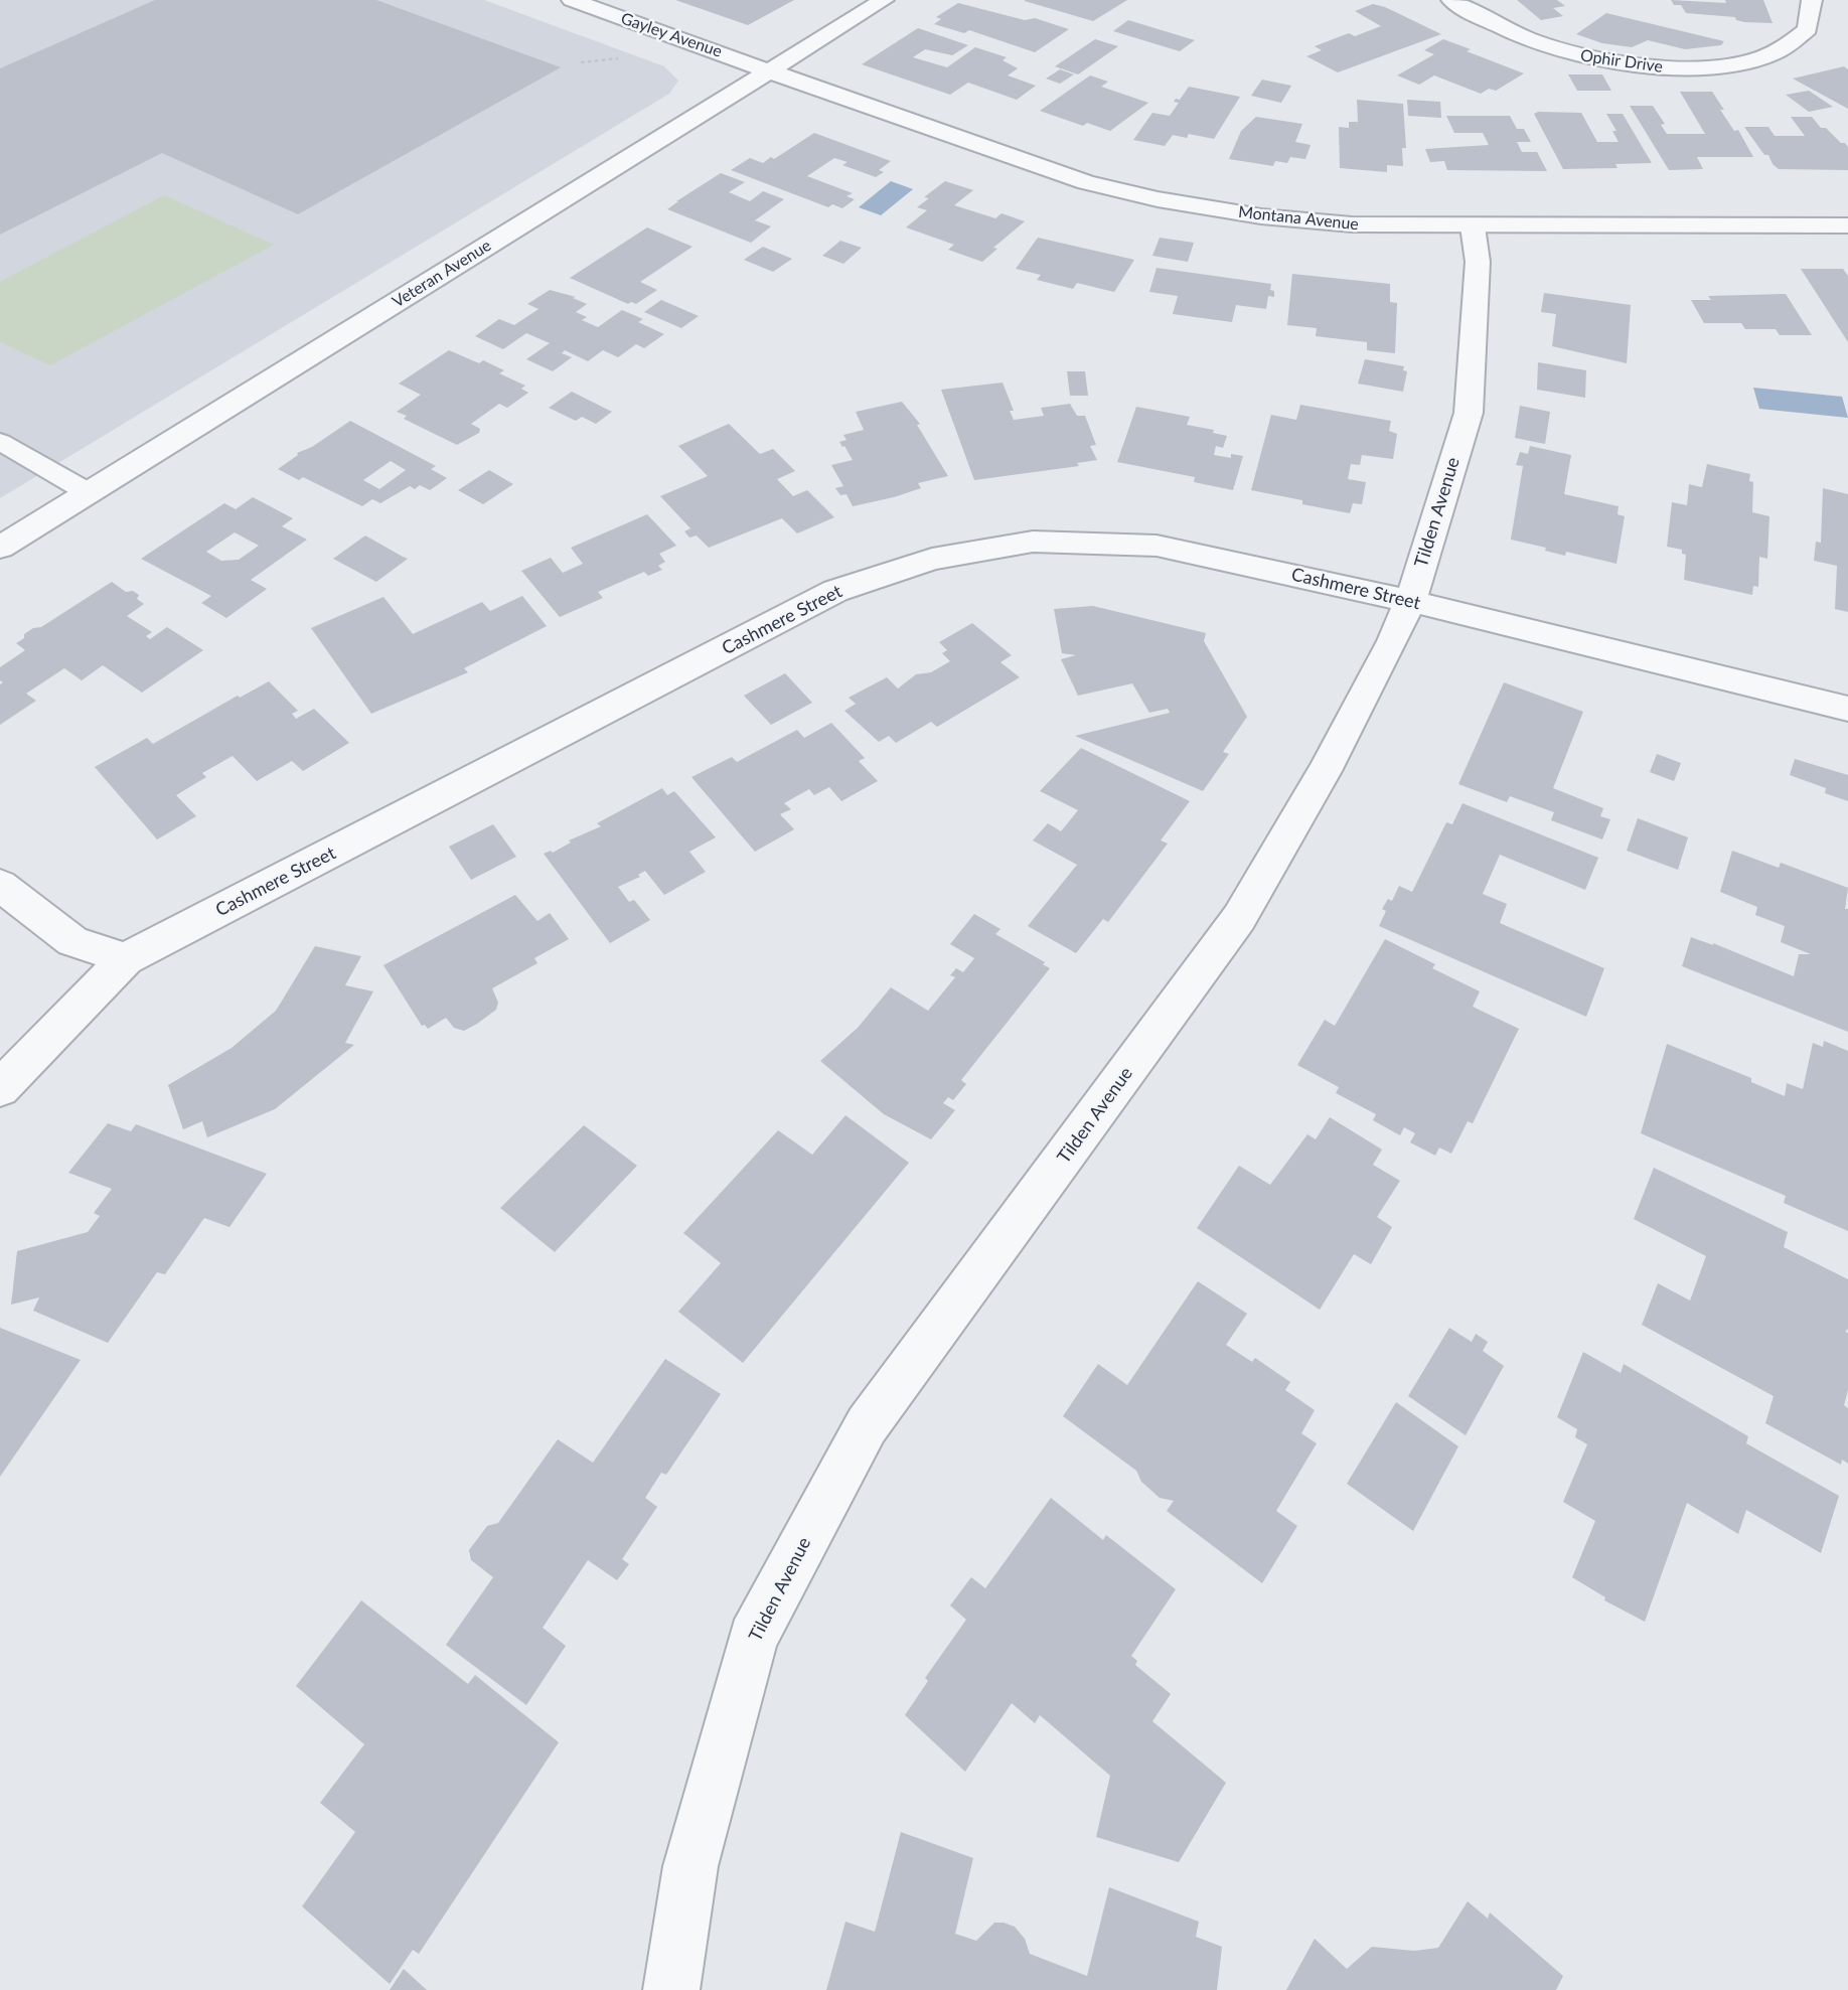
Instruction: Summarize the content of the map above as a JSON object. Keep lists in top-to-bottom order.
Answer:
{
  "streets": {
    "street": [
      "Gayley Avenue",
      "Ophir Drive",
      "Montana Avenue",
      "Veteran Avenue",
      "Tilden Avenue",
      "Cashmere Street"
    ]
  },
  "crossings": [
    ["Gayley Avenue", "Montana Avenue"],
    ["Gayley Avenue", "Veteran Avenue"],
    ["Montana Avenue", "Veteran Avenue"],
    ["Montana Avenue", "Tilden Avenue"],
    ["Tilden Avenue", "Cashmere Street"]
  ]
}
